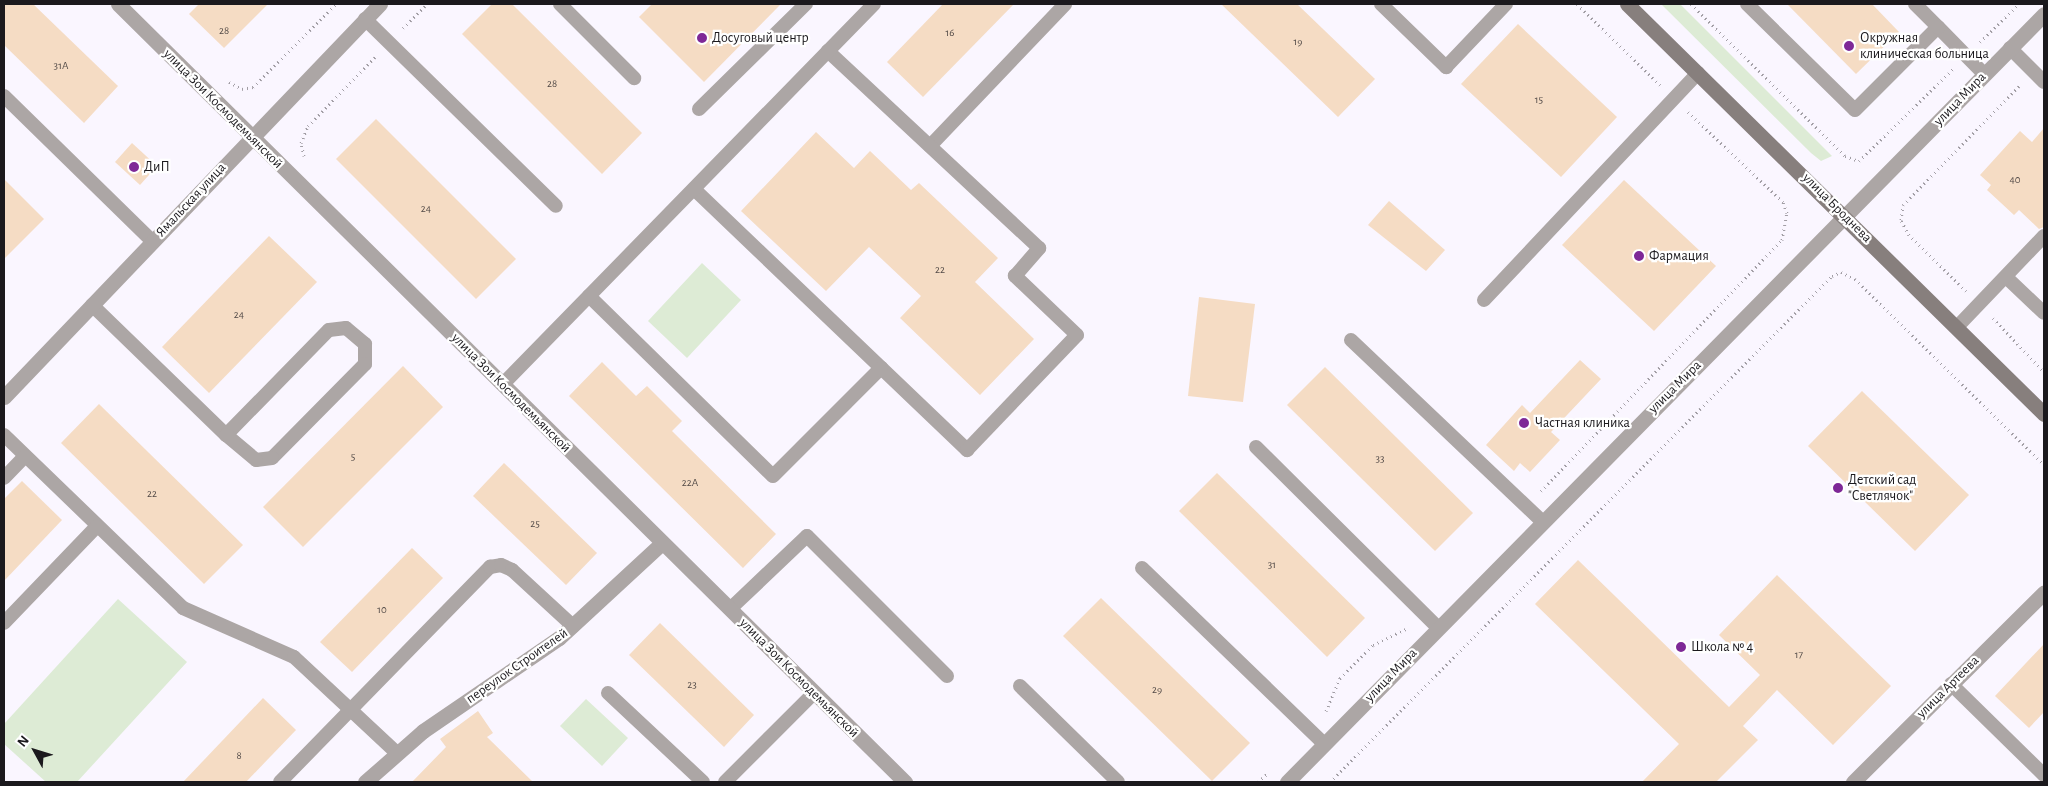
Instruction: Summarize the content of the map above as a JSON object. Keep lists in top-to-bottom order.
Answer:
{
  "streets": {
    "main road": ["улица Броднева"],
    "street": [
      "улица Мира",
      "улица Зои Космодемьянской",
      "Ямальская улица",
      "переулок Строителей",
      "улица Артеева"
    ]
  },
  "crossings": [
    ["улица Мира", "улица Броднева"],
    ["улица Зои Космодемьянской", "Ямальская улица"],
    ["улица Зои Космодемьянской", "переулок Строителей"]
  ],
  "places": [
    "Досуговый центр",
    "Окружная клиническая больница",
    "ДиП",
    "Фармация",
    "Частная клиника",
    "Детский сад \"Светлячок\"",
    "Школа № 4"
  ],
  "house_numbers": [
    "28",
    "16",
    "19",
    "31А",
    "28",
    "15",
    "40",
    "24",
    "22",
    "24",
    "5",
    "33",
    "22А",
    "22",
    "25",
    "31",
    "10",
    "17",
    "23",
    "29",
    "8"
  ],
  "north": "top left"
}
